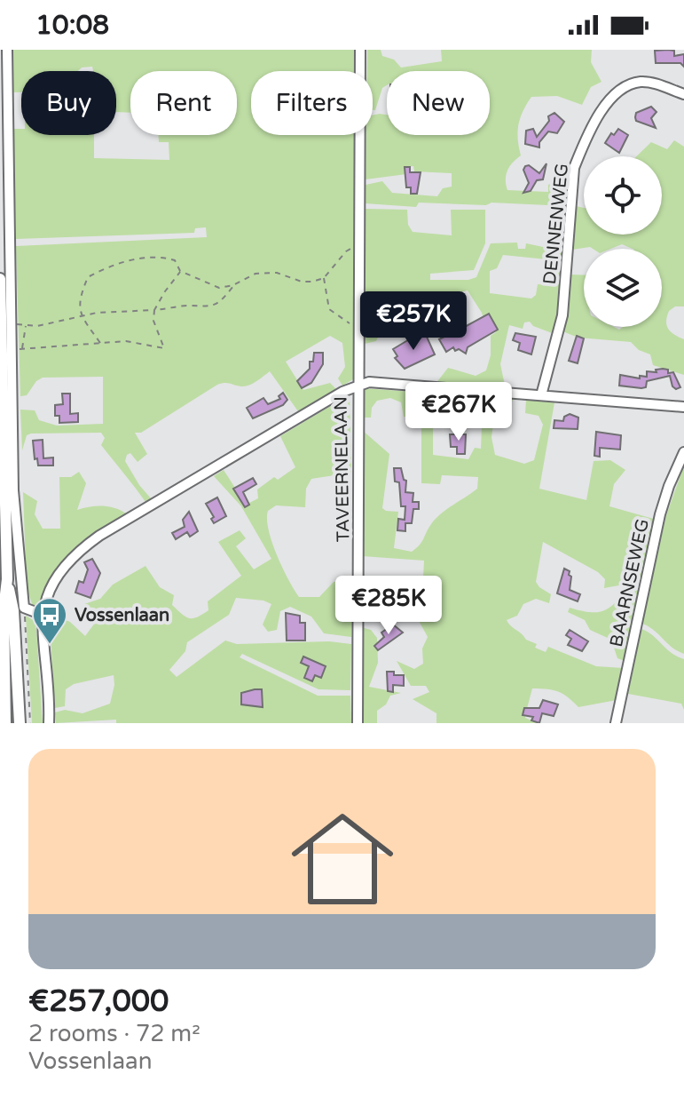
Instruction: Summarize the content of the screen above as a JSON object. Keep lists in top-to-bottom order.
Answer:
{
  "streets": {
    "street": ["DENNENWEG", "TAVEERNELAAN", "BAARNSEWEG"]
  },
  "places": {
    "bus stop": ["Vossenlaan"]
  },
  "page": {
    "status": "10:08",
    "chip": [
      "Buy",
      "Rent",
      "Filters",
      "New"
    ],
    "price": ["€257K", "€267K", "€285K"],
    "list": [
      {
        "name": "€257,000",
        "note": "2 rooms · 72 m² · Vossenlaan"
      }
    ]
  }
}
